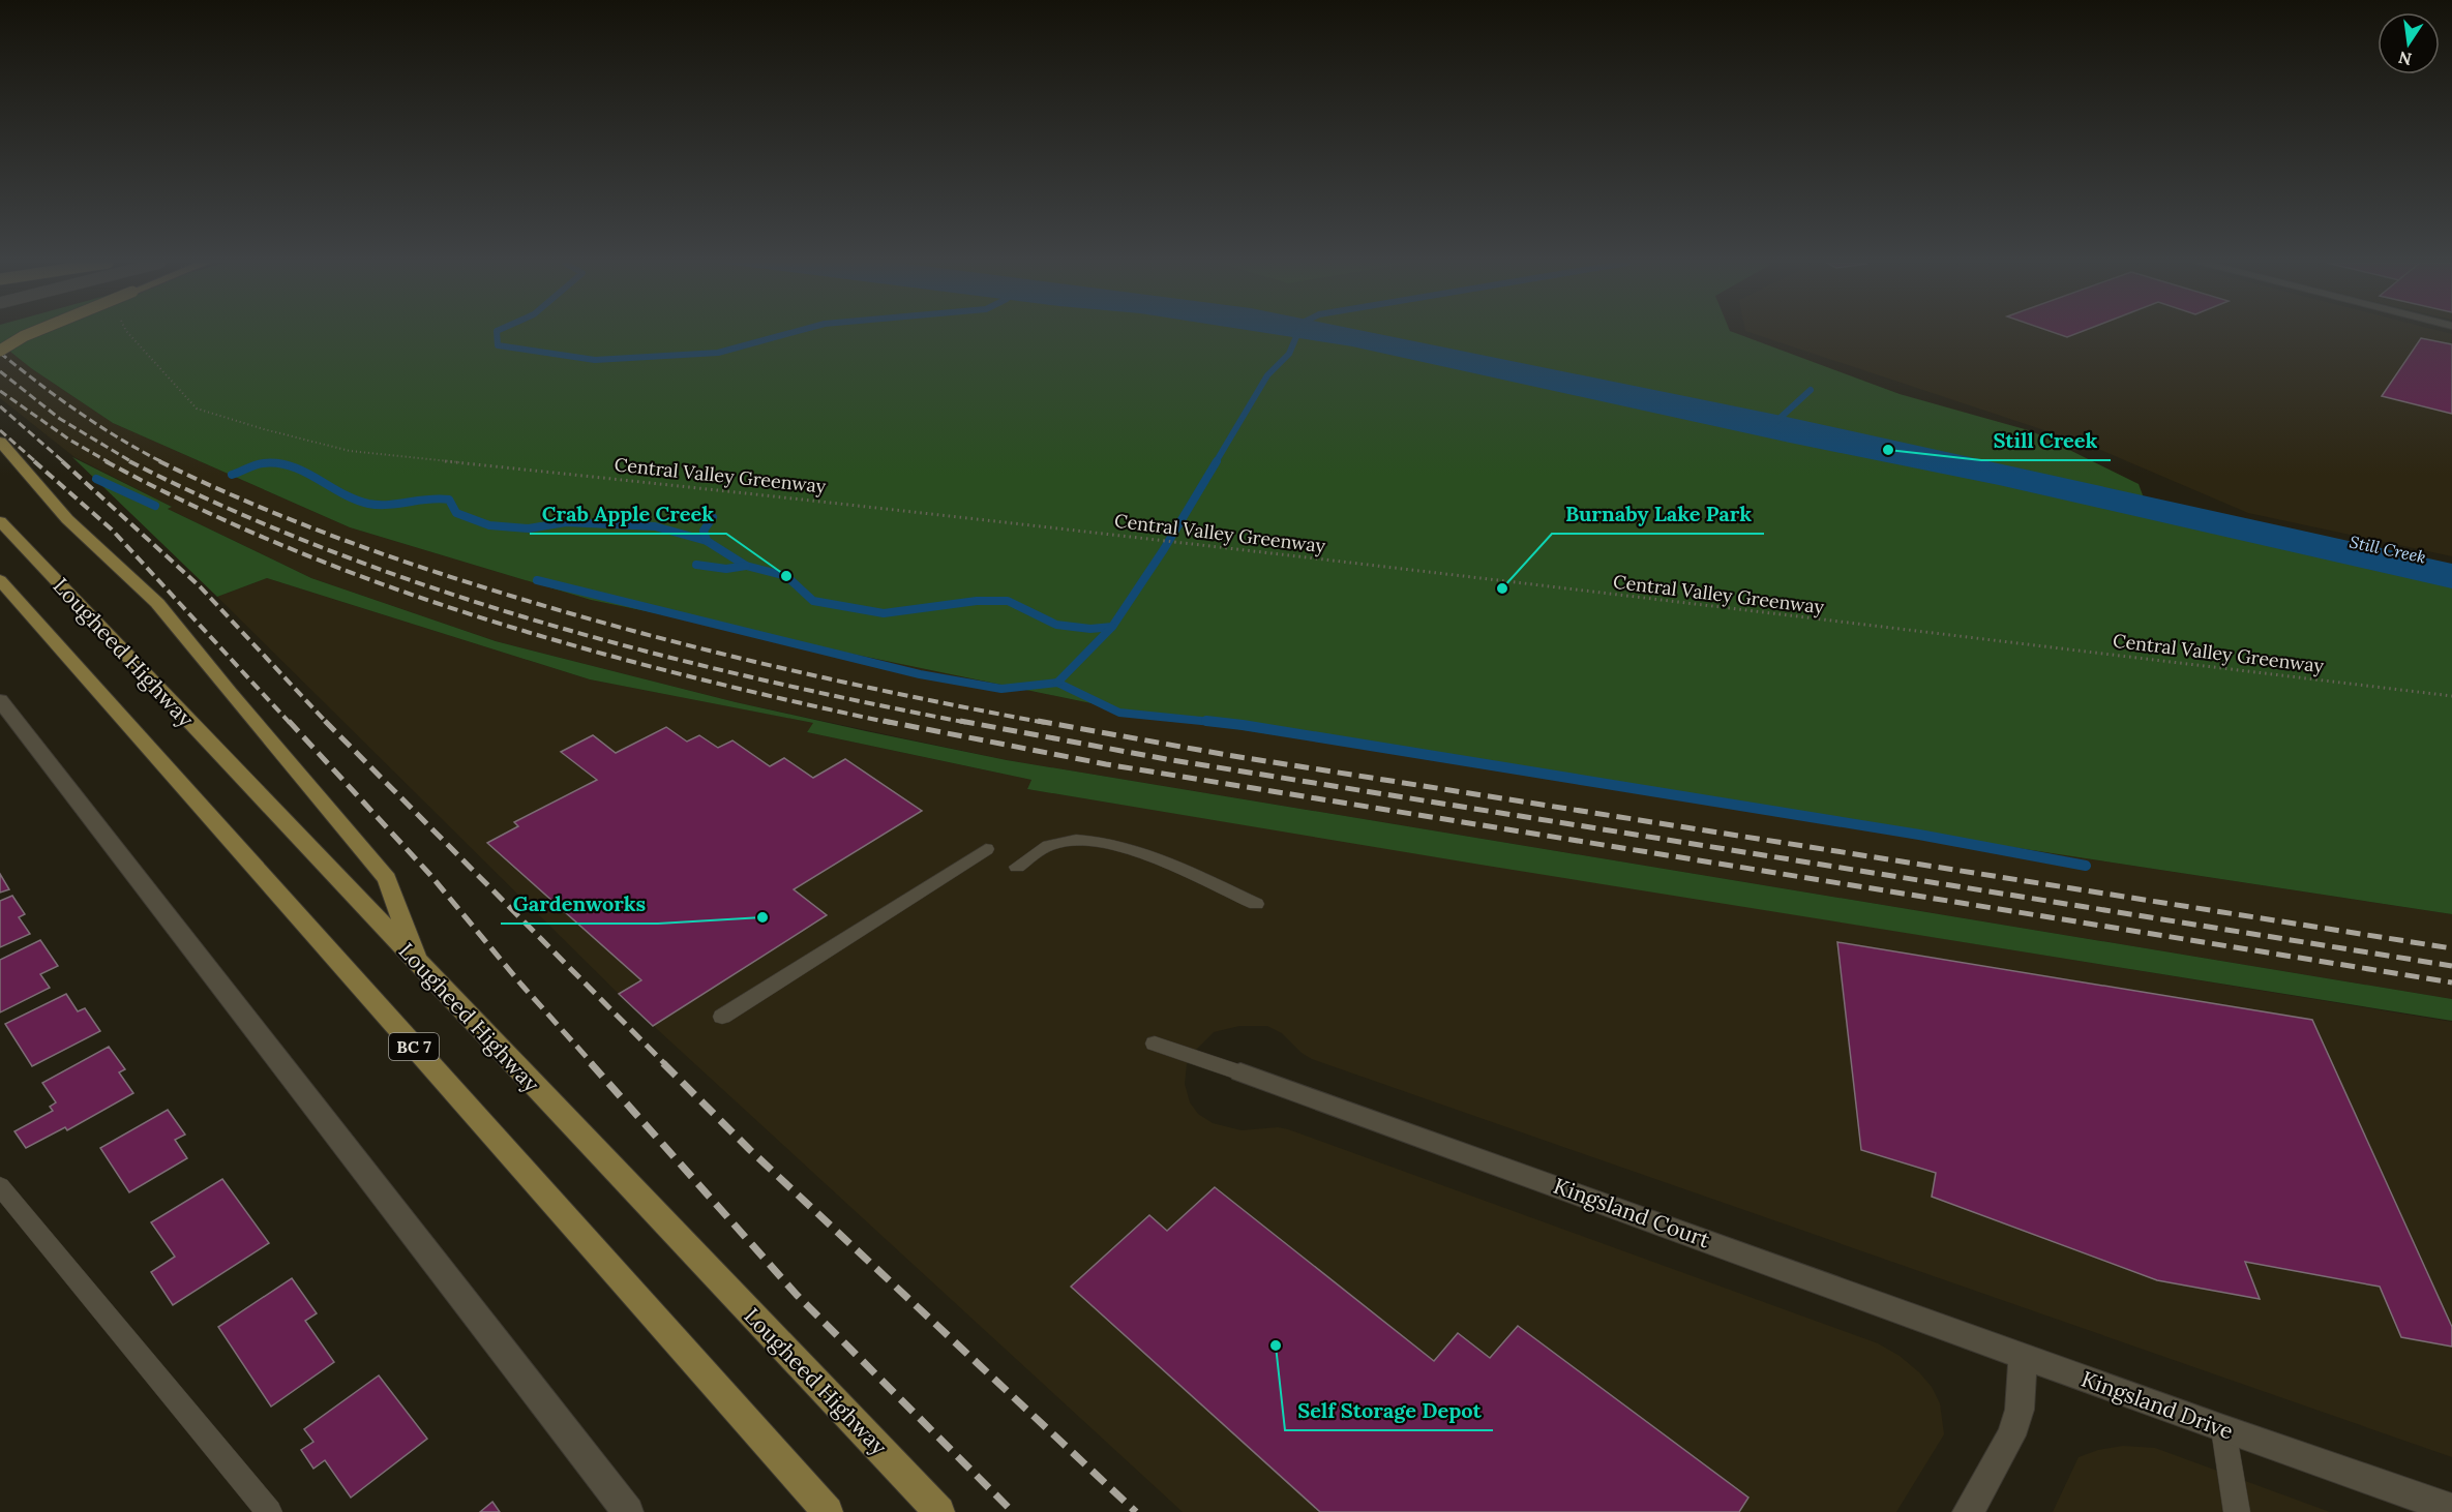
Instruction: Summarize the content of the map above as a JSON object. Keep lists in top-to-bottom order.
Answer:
{
  "streets": {
    "main road": ["Lougheed Highway", "BC 7"],
    "street": ["Kingsland Court", "Kingsland Drive"],
    "path": ["Central Valley Greenway"]
  },
  "crossings": [
    ["Kingsland Court", "Kingsland Drive"]
  ],
  "water": ["Still Creek"],
  "places": [
    "Still Creek",
    "Crab Apple Creek",
    "Burnaby Lake Park",
    "Gardenworks",
    "Self Storage Depot"
  ],
  "north": "bottom"
}
